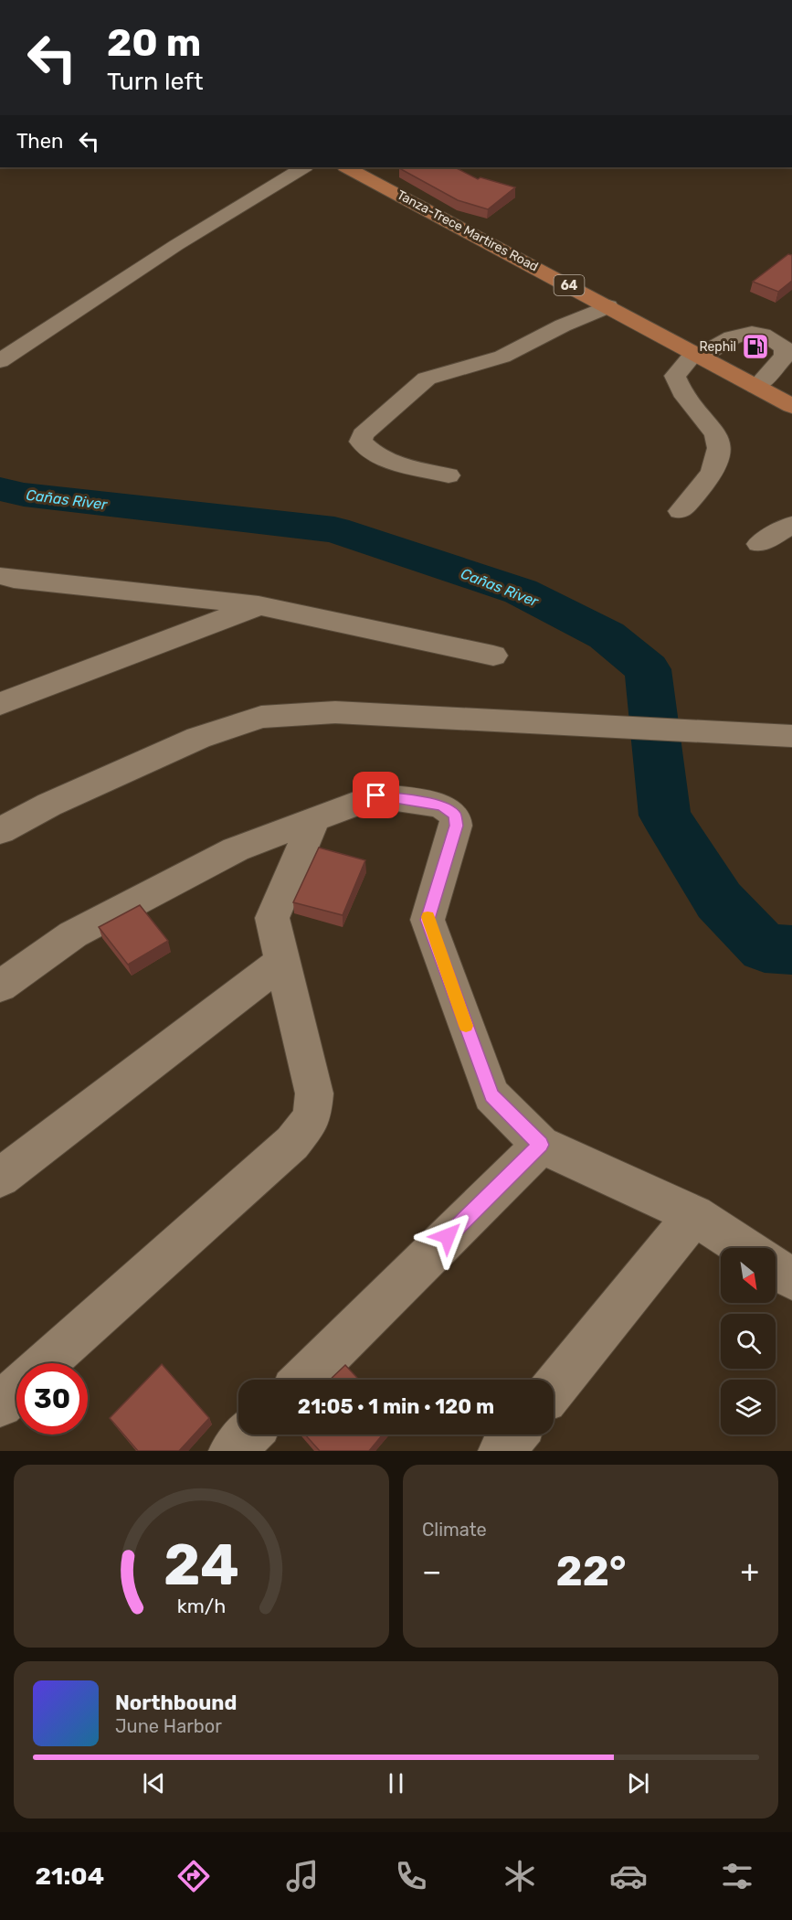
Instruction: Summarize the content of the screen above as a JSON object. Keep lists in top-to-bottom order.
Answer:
{
  "streets": {
    "main road": ["Tanza-Trece Martires Road", "64"]
  },
  "water": ["Cañas River"],
  "places": {
    "fuel station": ["Rephil"]
  },
  "north": "bottom right",
  "page": {
    "turn": ["20 m", "Turn left"],
    "then": "Then",
    "limit": "30",
    "trip": "21:05 · 1 min · 120 m",
    "tile": "Climate",
    "heat": ["−", "22°", "+"],
    "song": ["Northbound", "June Harbor"],
    "tabs": "21:04",
    "gauge": ["24", "km/h"]
  }
}
